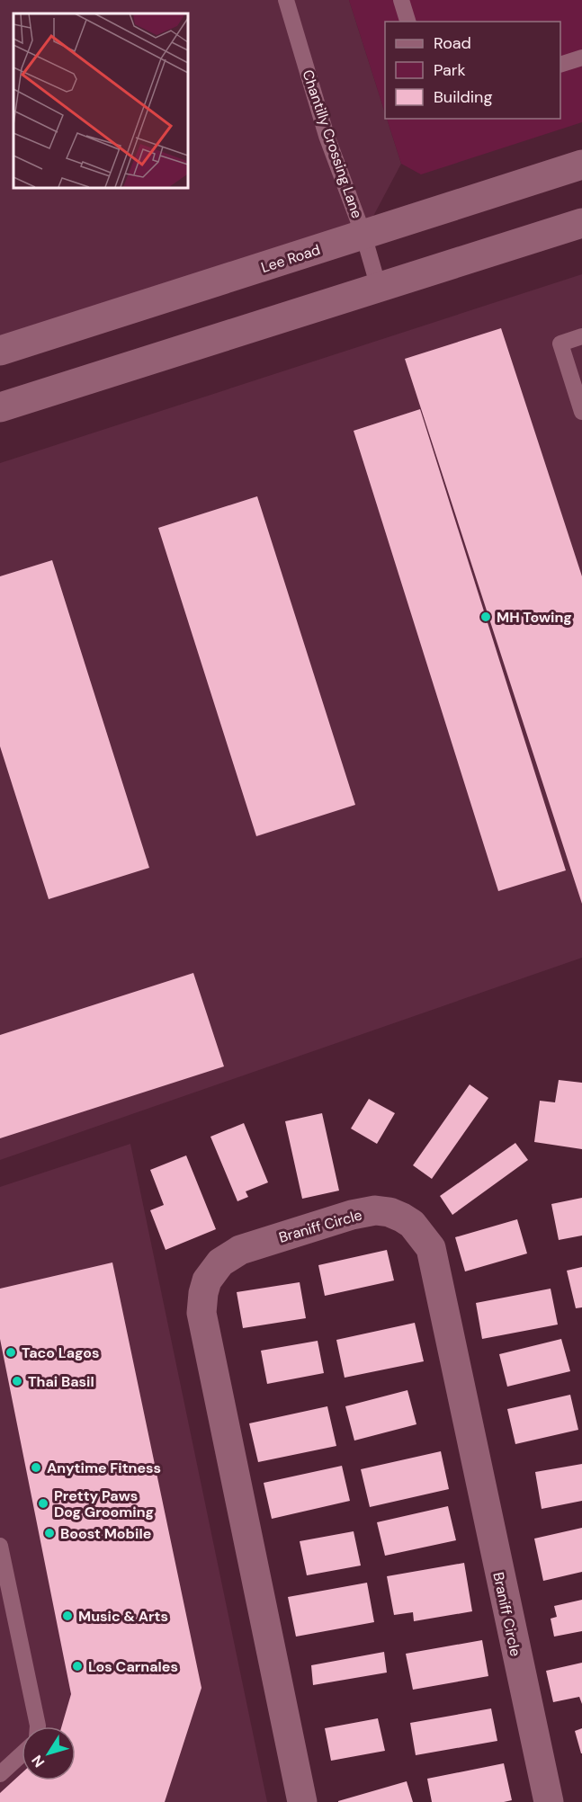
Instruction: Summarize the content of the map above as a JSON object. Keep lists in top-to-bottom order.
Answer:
{
  "streets": {
    "street": ["Lee Road", "Braniff Circle"],
    "lane": ["Chantilly Crossing Lane"]
  },
  "crossings": [
    ["Chantilly Crossing Lane", "Lee Road"]
  ],
  "places": [
    "MH Towing",
    "Taco Lagos",
    "Thai Basil",
    "Anytime Fitness",
    "Pretty Paws Dog Grooming",
    "Boost Mobile",
    "Music & Arts",
    "Los Carnales"
  ],
  "legend": ["Road", "Park", "Building"],
  "north": "bottom left"
}
